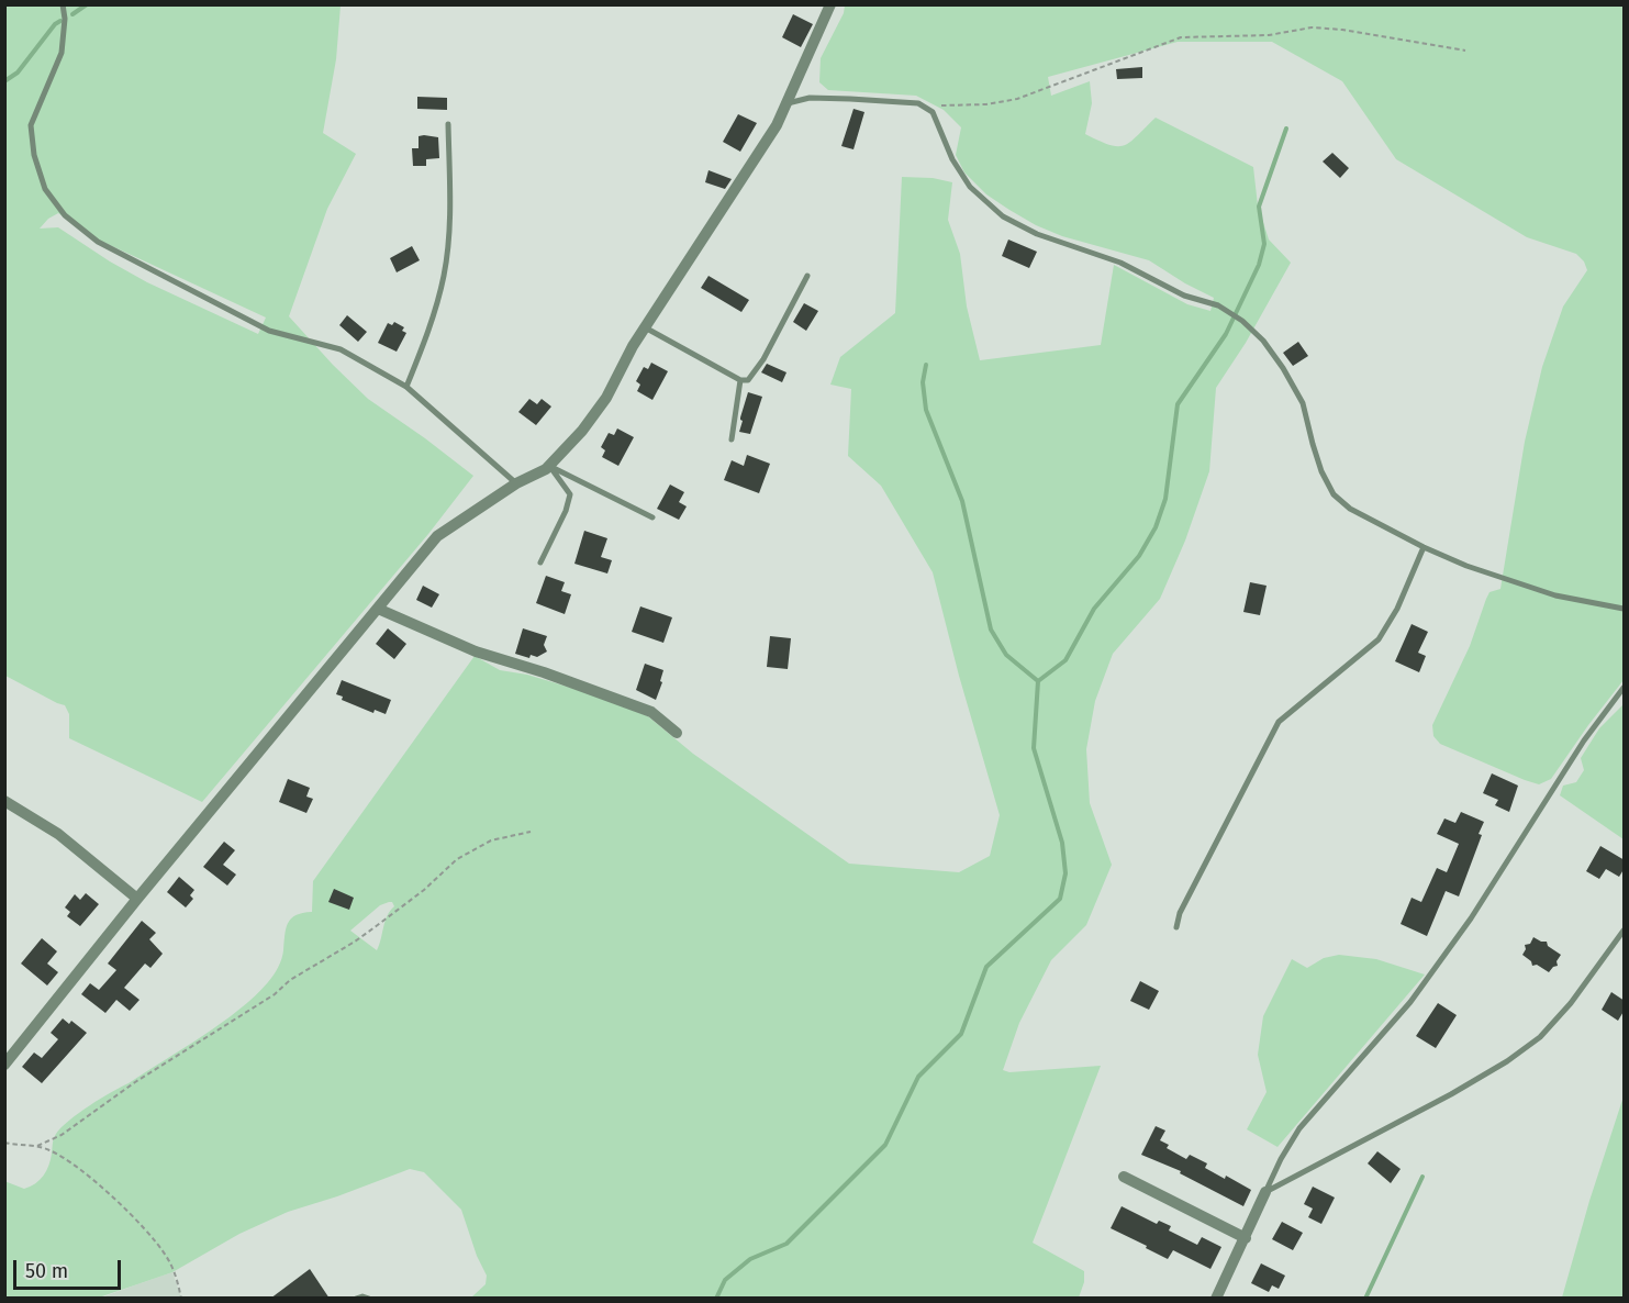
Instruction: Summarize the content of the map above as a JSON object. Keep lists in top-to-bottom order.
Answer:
{
  "scale_bar": "50 m"
}
